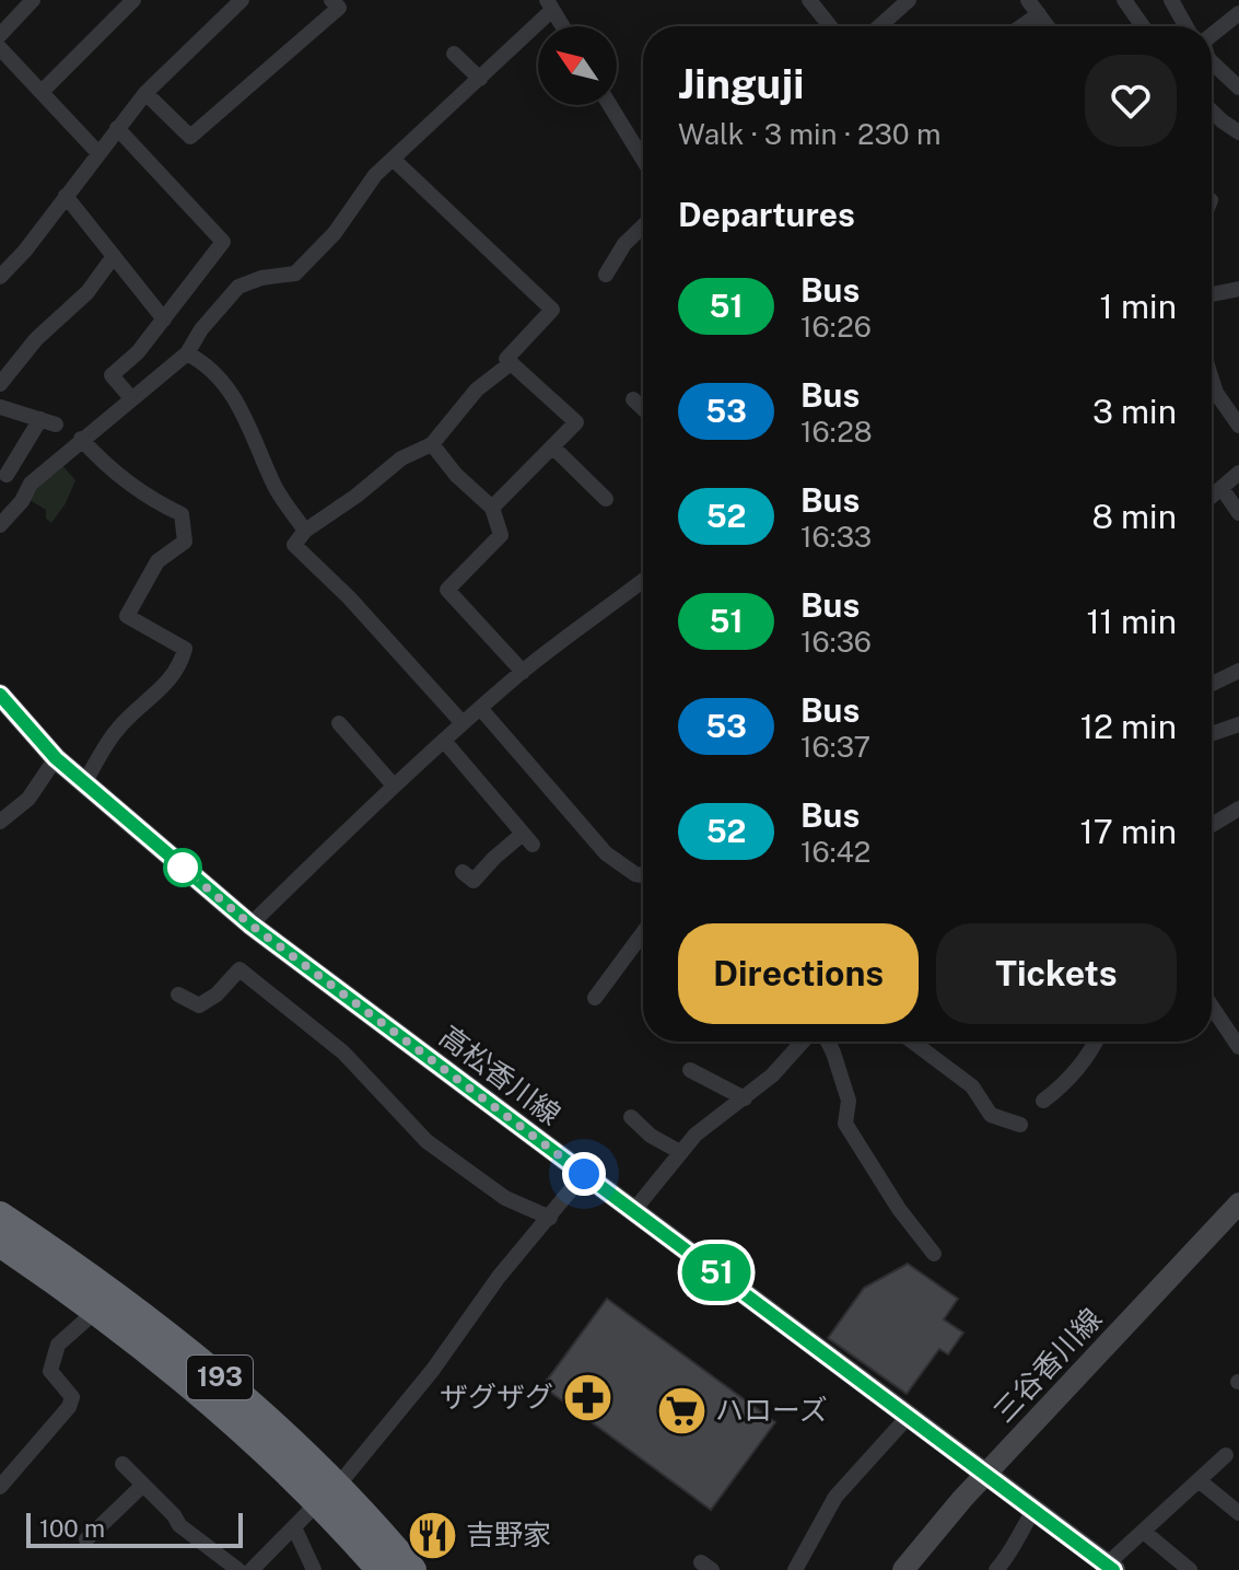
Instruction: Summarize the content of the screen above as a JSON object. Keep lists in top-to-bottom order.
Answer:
{
  "streets": {
    "highway": ["193"],
    "main road": ["高松香川線", "三谷香川線"]
  },
  "crossings": [
    ["高松香川線", "三谷香川線"]
  ],
  "places": {
    "pharmacy": ["ザグザグ"],
    "supermarket": ["ハローズ"],
    "restaurant": ["吉野家"]
  },
  "lines": ["bus line 51"],
  "scale_bar": "100 m",
  "north": "top left",
  "page": {
    "on_map": "51",
    "heading": [
      ["Jinguji", "Walk · 3 min · 230 m"],
      "Departures"
    ],
    "list": [
      {
        "mark": "51",
        "name": "Bus",
        "note": "16:26",
        "value": "1 min"
      },
      {
        "mark": "53",
        "name": "Bus",
        "note": "16:28",
        "value": "3 min"
      },
      {
        "mark": "52",
        "name": "Bus",
        "note": "16:33",
        "value": "8 min"
      },
      {
        "mark": "51",
        "name": "Bus",
        "note": "16:36",
        "value": "11 min"
      },
      {
        "mark": "53",
        "name": "Bus",
        "note": "16:37",
        "value": "12 min"
      },
      {
        "mark": "52",
        "name": "Bus",
        "note": "16:42",
        "value": "17 min"
      }
    ],
    "buttons": ["Directions", "Tickets"],
    "scale": "100 m"
  }
}
